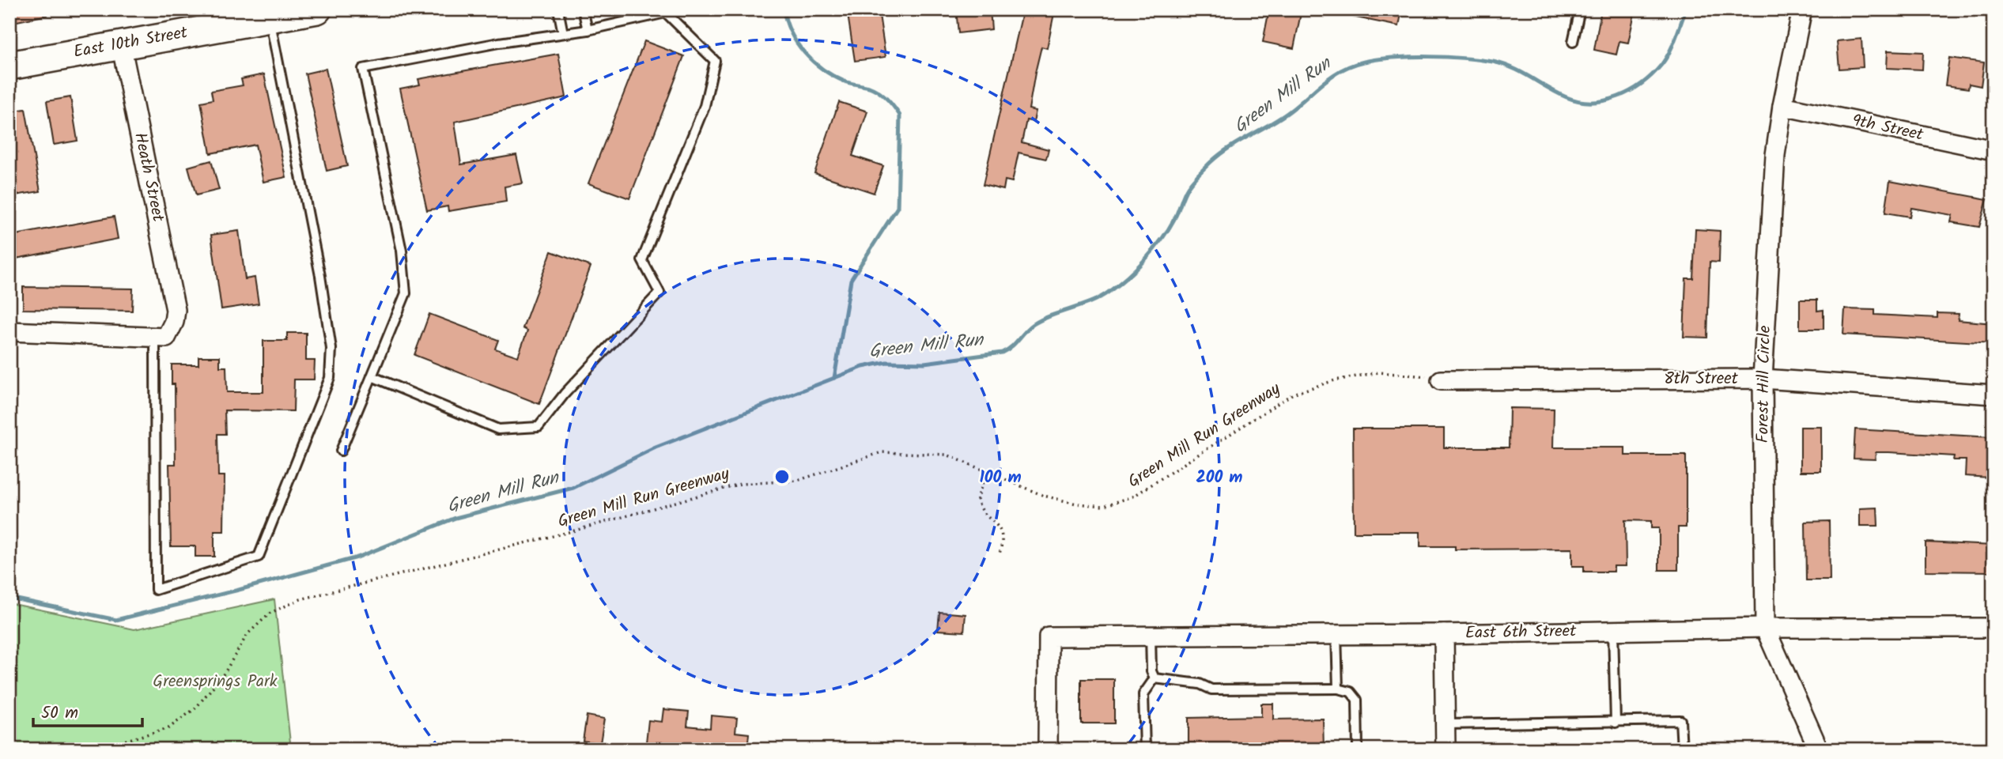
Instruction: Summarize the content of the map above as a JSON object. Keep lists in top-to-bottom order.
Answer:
{
  "streets": {
    "main road": ["East 10th Street"],
    "street": [
      "9th Street",
      "Heath Street",
      "8th Street",
      "Forest Hill Circle",
      "East 6th Street"
    ],
    "path": ["Green Mill Run Greenway"]
  },
  "crossings": [
    ["East 10th Street", "Heath Street"],
    ["9th Street", "Forest Hill Circle"],
    ["8th Street", "Forest Hill Circle"],
    ["Forest Hill Circle", "East 6th Street"]
  ],
  "water": ["Green Mill Run"],
  "parks": ["Greensprings Park"],
  "scale_bar": "50 m",
  "rings": ["100 m", "200 m"]
}
